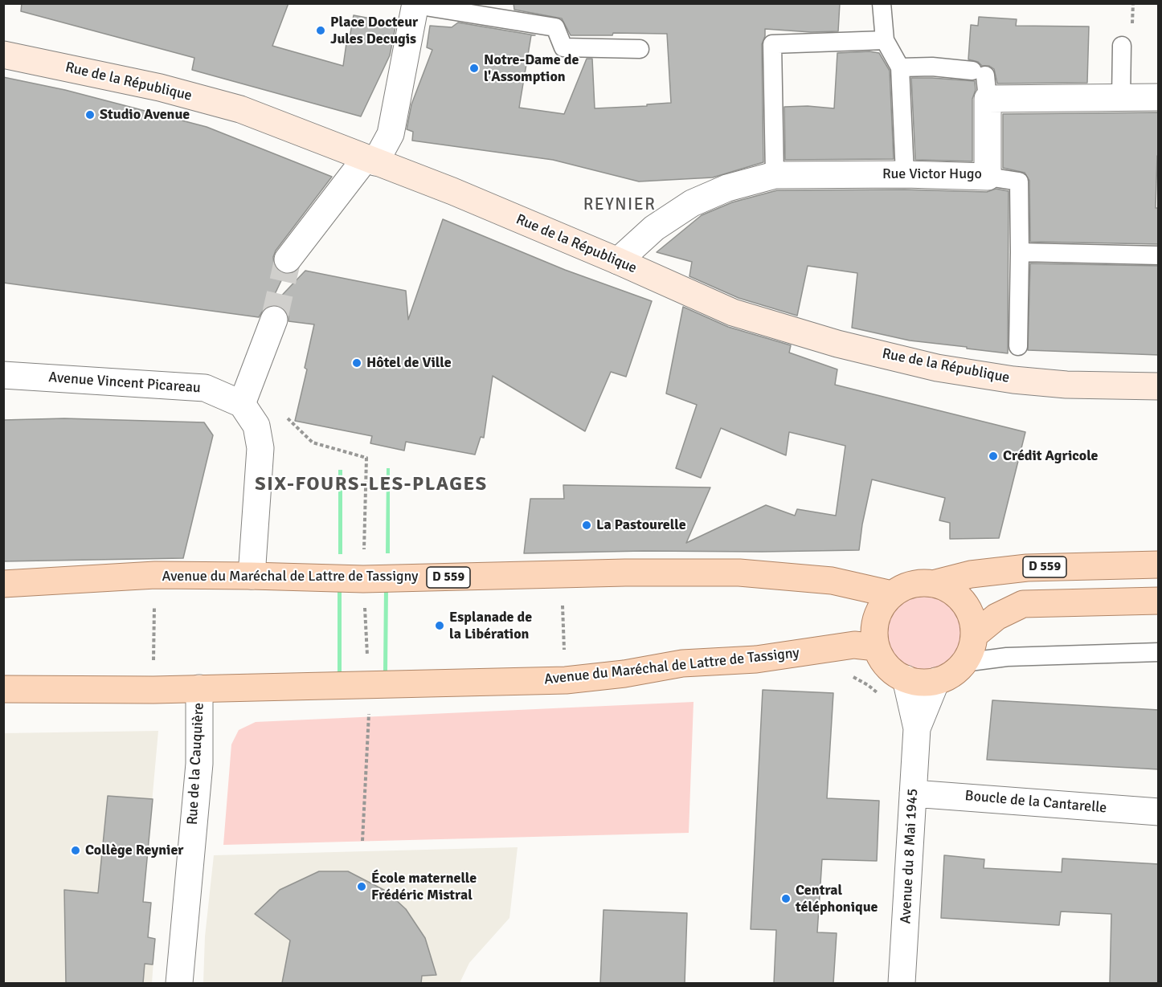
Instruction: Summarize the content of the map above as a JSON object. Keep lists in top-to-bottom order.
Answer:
{
  "streets": {
    "main road": ["Rue de la République", "D 559", "Avenue du Maréchal de Lattre de Tassigny"],
    "street": [
      "Rue Victor Hugo",
      "Avenue Vincent Picareau",
      "Rue de la Cauquière",
      "Boucle de la Cantarelle",
      "Avenue du 8 Mai 1945"
    ]
  },
  "crossings": [
    ["Rue de la République", "Rue Victor Hugo"],
    ["D 559", "Avenue du Maréchal de Lattre de Tassigny"],
    ["D 559", "Avenue du 8 Mai 1945"],
    ["Avenue du Maréchal de Lattre de Tassigny", "Rue de la Cauquière"],
    ["Avenue du Maréchal de Lattre de Tassigny", "Avenue du 8 Mai 1945"],
    ["Boucle de la Cantarelle", "Avenue du 8 Mai 1945"]
  ],
  "districts": ["REYNIER", "SIX-FOURS-LES-PLAGES"],
  "places": [
    "Place Docteur Jules Decugis",
    "Notre-Dame de l'Assomption",
    "Studio Avenue",
    "Hôtel de Ville",
    "Crédit Agricole",
    "La Pastourelle",
    "Esplanade de la Libération",
    "Collège Reynier",
    "École maternelle Frédéric Mistral",
    "Central téléphonique"
  ]
}
